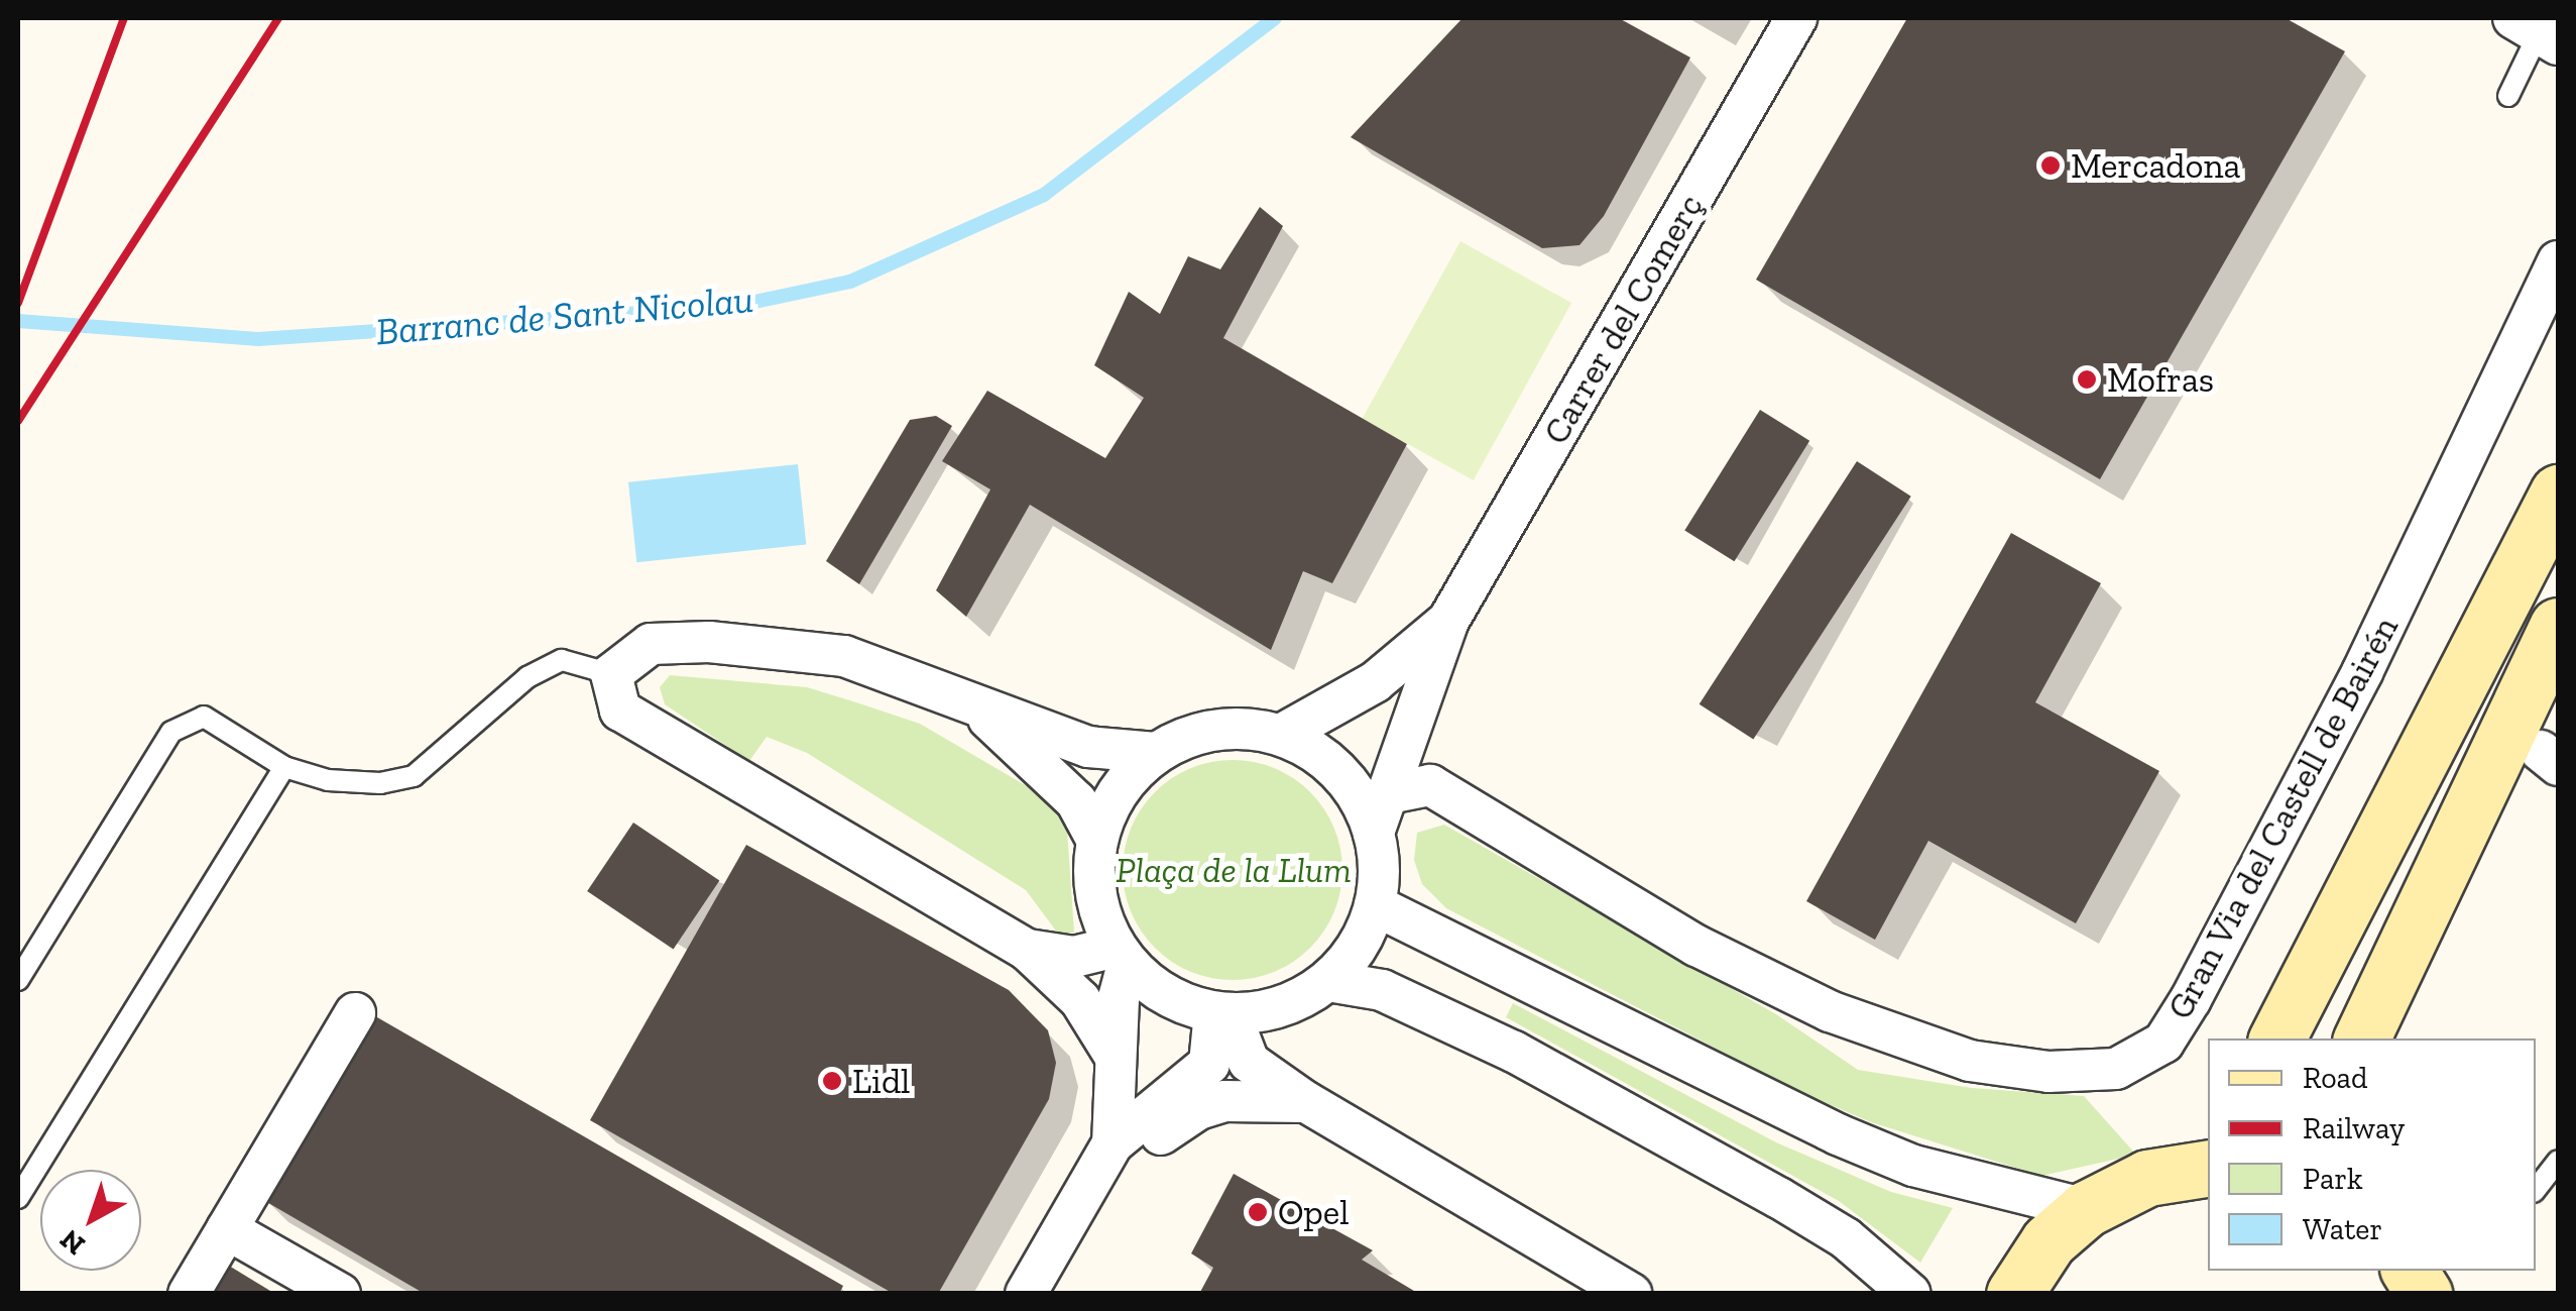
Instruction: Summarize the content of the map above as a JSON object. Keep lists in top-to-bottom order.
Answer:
{
  "streets": {
    "street": ["Carrer del Comerç", "Gran Via del Castell de Bairén"]
  },
  "crossings": [
    ["Carrer del Comerç", "Gran Via del Castell de Bairén"]
  ],
  "water": ["Barranc de Sant Nicolau"],
  "parks": ["Plaça de la Llum"],
  "places": [
    "Mercadona",
    "Mofras",
    "Lidl",
    "Opel"
  ],
  "legend": [
    "Road",
    "Railway",
    "Park",
    "Water"
  ],
  "north": "bottom left"
}
